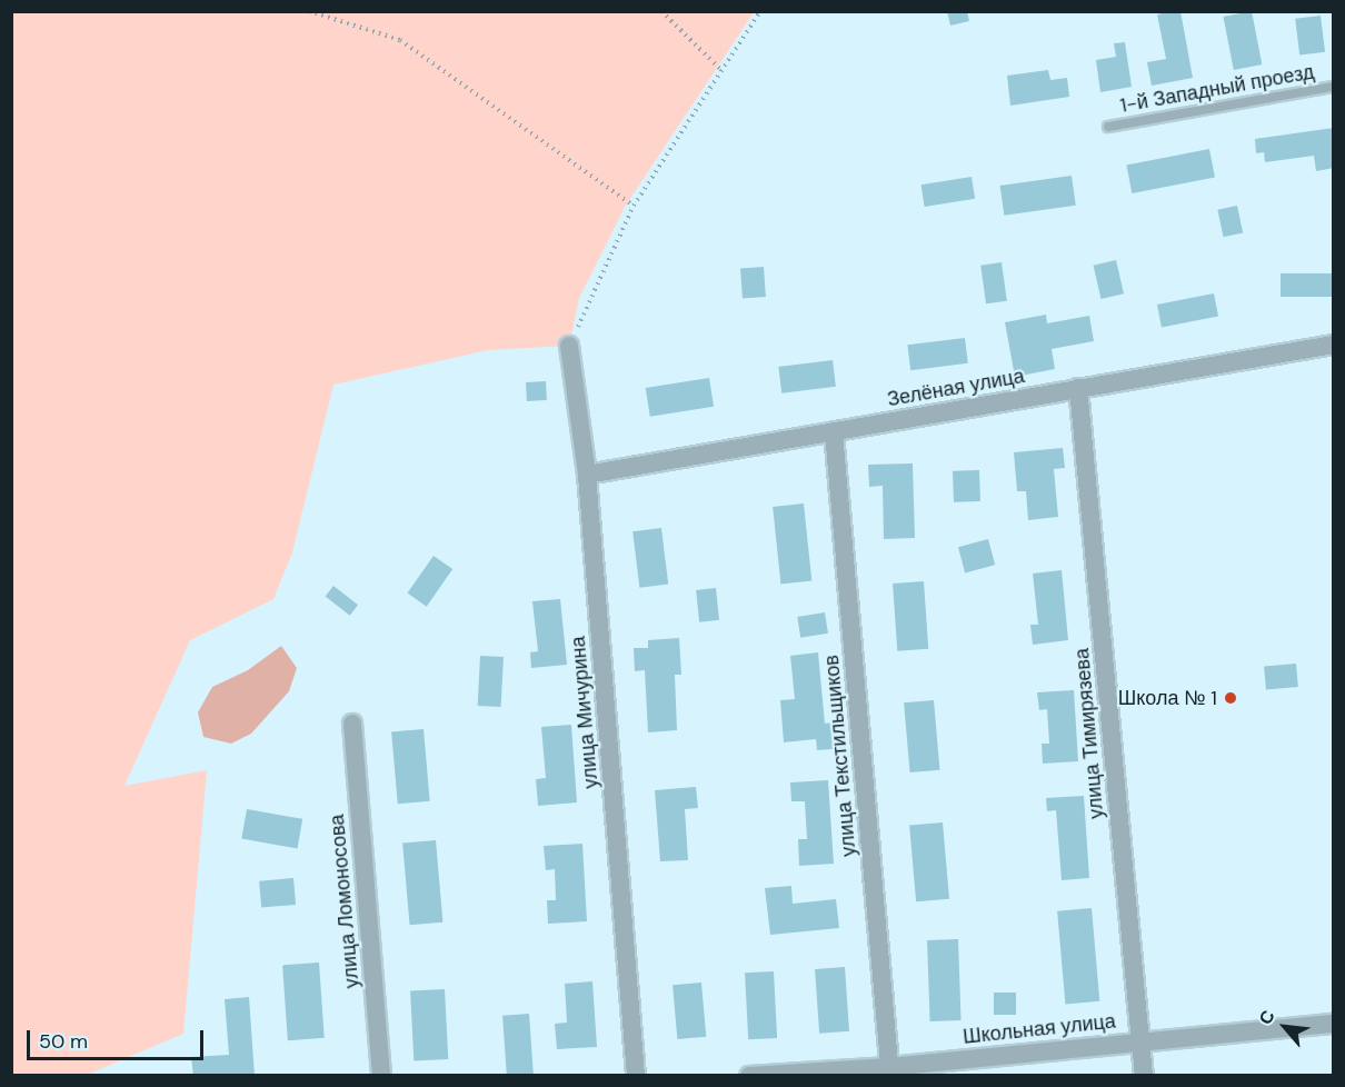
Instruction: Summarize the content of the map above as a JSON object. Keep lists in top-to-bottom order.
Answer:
{
  "streets": {
    "street": [
      "Зелёная улица",
      "улица Мичурина",
      "улица Тимирязева",
      "улица Текстильщиков",
      "улица Ломоносова",
      "Школьная улица"
    ],
    "lane": ["1-й Западный проезд"]
  },
  "crossings": [
    ["Зелёная улица", "улица Мичурина"],
    ["Зелёная улица", "улица Тимирязева"],
    ["Зелёная улица", "улица Текстильщиков"],
    ["улица Тимирязева", "Школьная улица"],
    ["улица Текстильщиков", "Школьная улица"]
  ],
  "places": ["Школа № 1"],
  "scale_bar": "50 m",
  "north": "top left"
}
